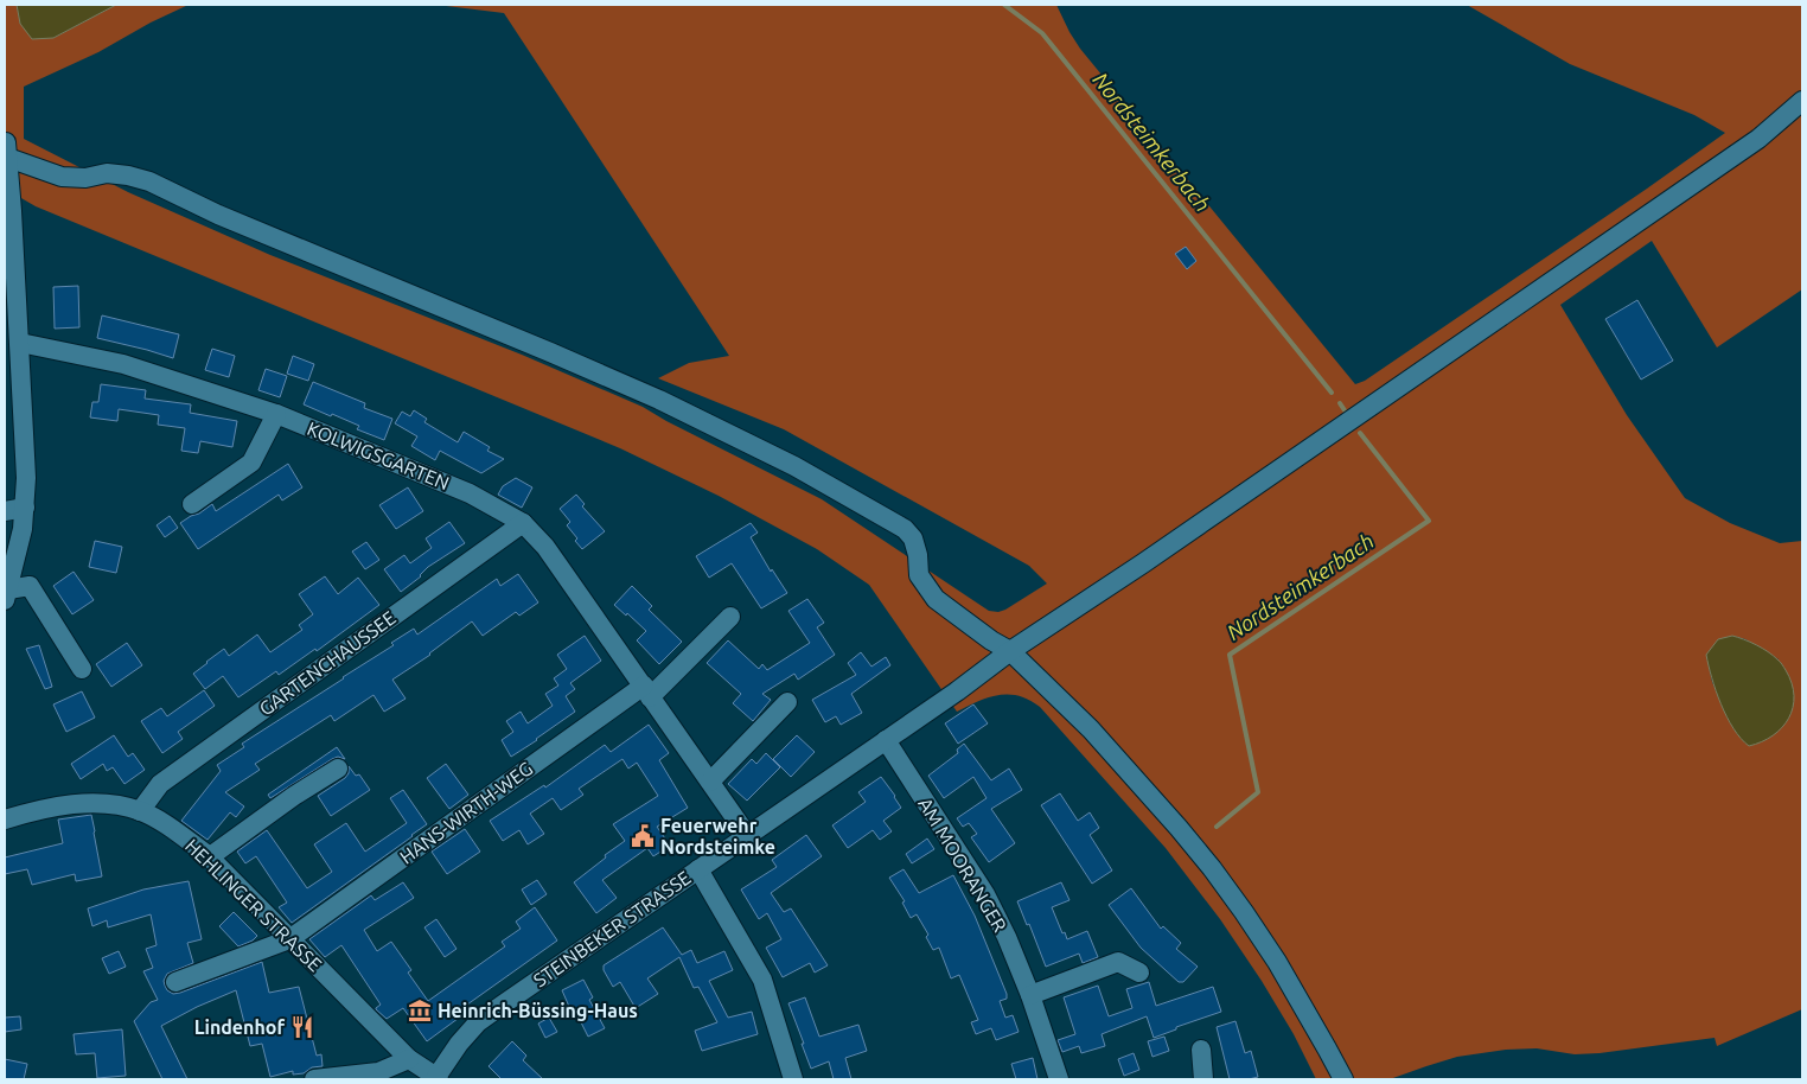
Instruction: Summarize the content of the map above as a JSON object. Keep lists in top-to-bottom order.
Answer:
{
  "streets": {
    "street": [
      "KOLWIGSGARTEN",
      "GARTENCHAUSSEE",
      "HANS-WIRTH-WEG",
      "AM MOORANGER",
      "HEHLINGER STRASSE",
      "STEINBEKER STRASSE"
    ]
  },
  "crossings": [
    ["KOLWIGSGARTEN", "GARTENCHAUSSEE"],
    ["KOLWIGSGARTEN", "HANS-WIRTH-WEG"],
    ["KOLWIGSGARTEN", "STEINBEKER STRASSE"],
    ["GARTENCHAUSSEE", "HEHLINGER STRASSE"],
    ["HANS-WIRTH-WEG", "HEHLINGER STRASSE"],
    ["AM MOORANGER", "STEINBEKER STRASSE"],
    ["HEHLINGER STRASSE", "STEINBEKER STRASSE"]
  ],
  "water": ["Nordsteimkerbach"],
  "places": {
    "public building": ["Feuerwehr Nordsteimke"],
    "museum": ["Heinrich-Büssing-Haus"],
    "restaurant": ["Lindenhof"]
  }
}
